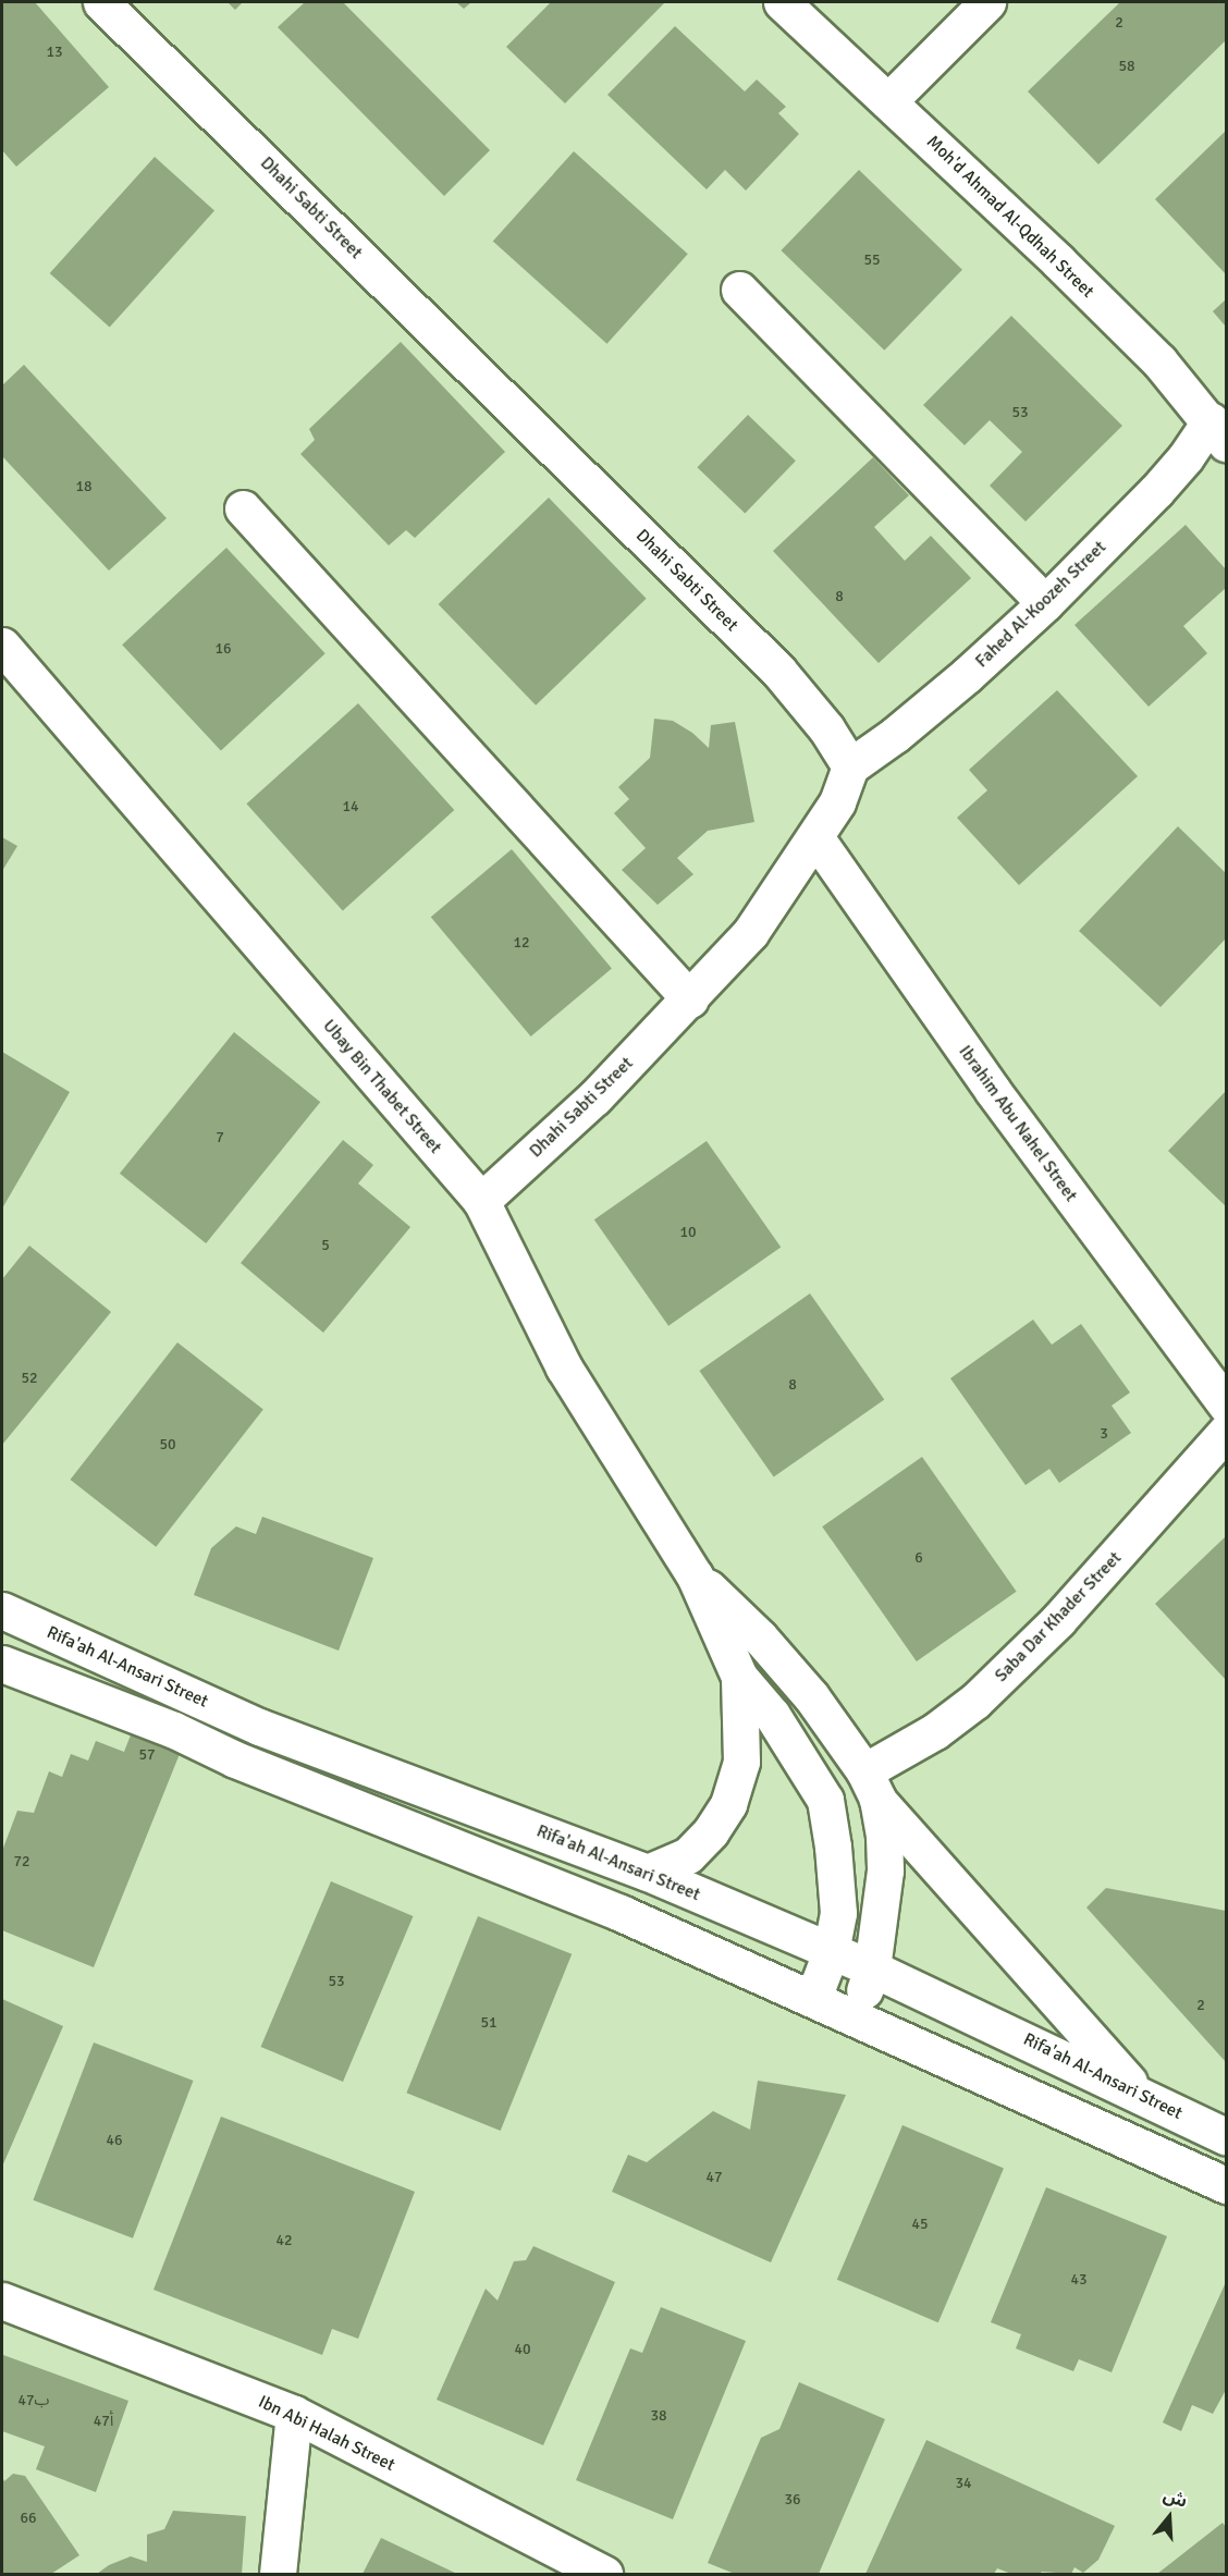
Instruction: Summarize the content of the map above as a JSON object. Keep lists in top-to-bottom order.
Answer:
{
  "streets": {
    "street": [
      "Dhahi Sabti Street",
      "Moh'd Ahmad Al-Qdhah Street",
      "Fahed Al-Koozeh Street",
      "Ubay Bin Thabet Street",
      "Ibrahim Abu Nahel Street",
      "Saba Dar Khader Street",
      "Rifa'ah Al-Ansari Street",
      "Ibn Abi Halah Street"
    ]
  },
  "crossings": [
    ["Dhahi Sabti Street", "Fahed Al-Koozeh Street"],
    ["Dhahi Sabti Street", "Ubay Bin Thabet Street"],
    ["Dhahi Sabti Street", "Ibrahim Abu Nahel Street"],
    ["Moh'd Ahmad Al-Qdhah Street", "Fahed Al-Koozeh Street"],
    ["Ubay Bin Thabet Street", "Saba Dar Khader Street"],
    ["Ubay Bin Thabet Street", "Rifa'ah Al-Ansari Street"]
  ],
  "house_numbers": [
    "2",
    "13",
    "58",
    "55",
    "53",
    "18",
    "8",
    "16",
    "14",
    "12",
    "7",
    "10",
    "5",
    "52",
    "8",
    "3",
    "50",
    "6",
    "57",
    "72",
    "53",
    "2",
    "51",
    "46",
    "47",
    "45",
    "42",
    "43",
    "40",
    "47ب",
    "38",
    "47أ",
    "34",
    "36",
    "66"
  ],
  "north": "top"
}
